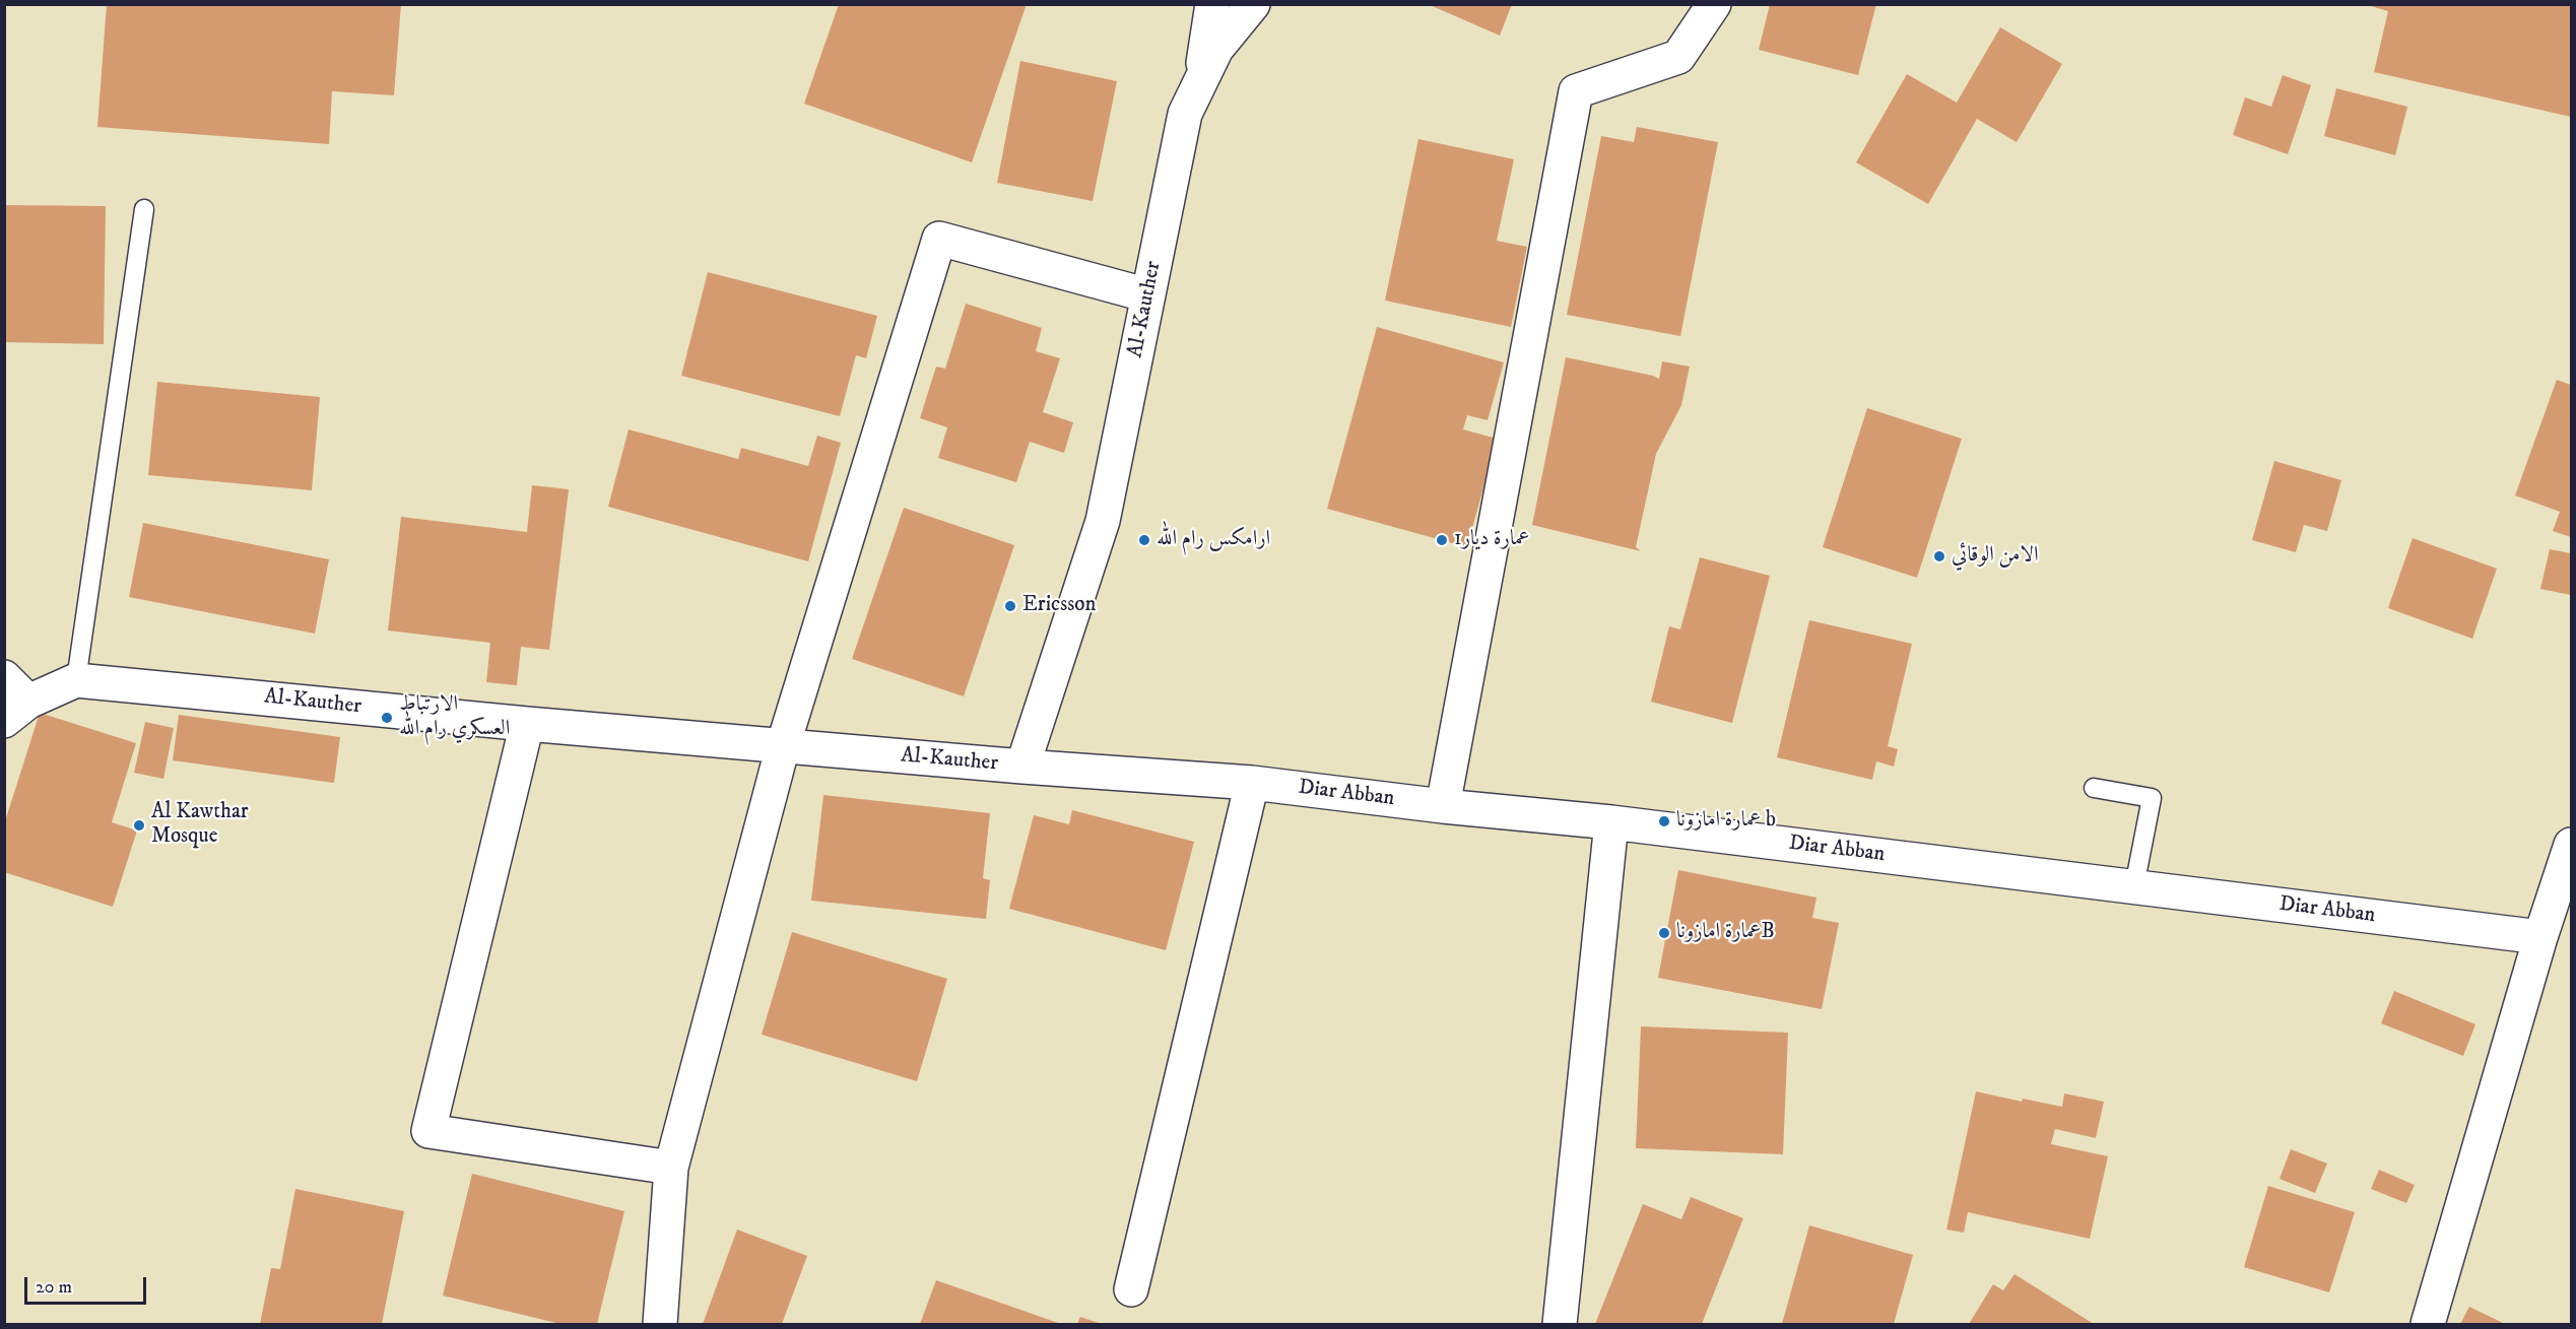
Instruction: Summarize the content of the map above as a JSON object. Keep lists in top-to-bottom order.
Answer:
{
  "streets": {
    "street": ["Al-Kauther", "Diar Abban"]
  },
  "crossings": [
    ["Al-Kauther", "Diar Abban"]
  ],
  "places": [
    "ارامكس رام الله",
    "عمارة ديار1",
    "الامن الوقائي",
    "Ericsson",
    "الارتباط العسكري رام الله",
    "عمارة امازونا b",
    "Al Kawthar Mosque",
    "عمارة امازوناB"
  ],
  "scale_bar": "20 m"
}
